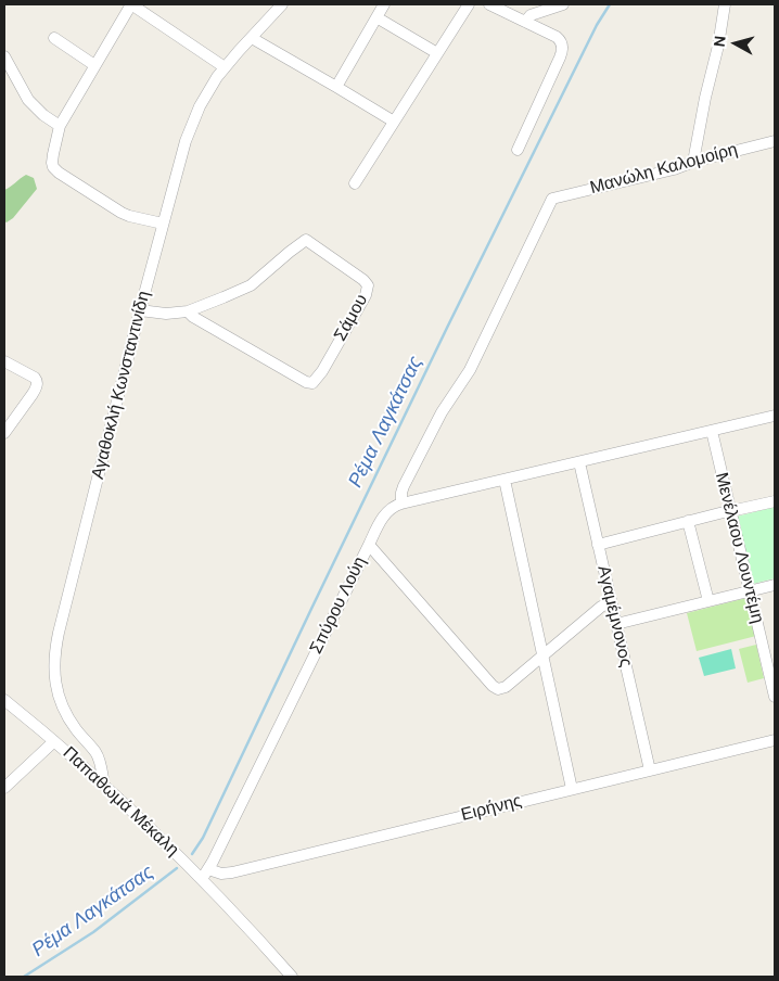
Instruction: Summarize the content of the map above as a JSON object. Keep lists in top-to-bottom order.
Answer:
{
  "streets": {
    "street": [
      "Μανώλη Καλομοίρη",
      "Σάμου",
      "Αγαθοκλή Κωνσταντινίδη",
      "Μενέλαου Λουντέμη",
      "Σπύρου Λούη",
      "Αγαμέμνονoς",
      "Παπαθωμά Μέκαλη",
      "Ειρήνης"
    ]
  },
  "crossings": [
    ["Μανώλη Καλομοίρη", "Σπύρου Λούη"],
    ["Σάμου", "Αγαθοκλή Κωνσταντινίδη"],
    ["Αγαθοκλή Κωνσταντινίδη", "Παπαθωμά Μέκαλη"],
    ["Μενέλαου Λουντέμη", "Σπύρου Λούη"],
    ["Σπύρου Λούη", "Αγαμέμνονoς"],
    ["Σπύρου Λούη", "Παπαθωμά Μέκαλη"],
    ["Σπύρου Λούη", "Ειρήνης"],
    ["Αγαμέμνονoς", "Ειρήνης"],
    ["Παπαθωμά Μέκαλη", "Ειρήνης"]
  ],
  "water": ["Ρέμα Λαγκάτσας"],
  "north": "left"
}
